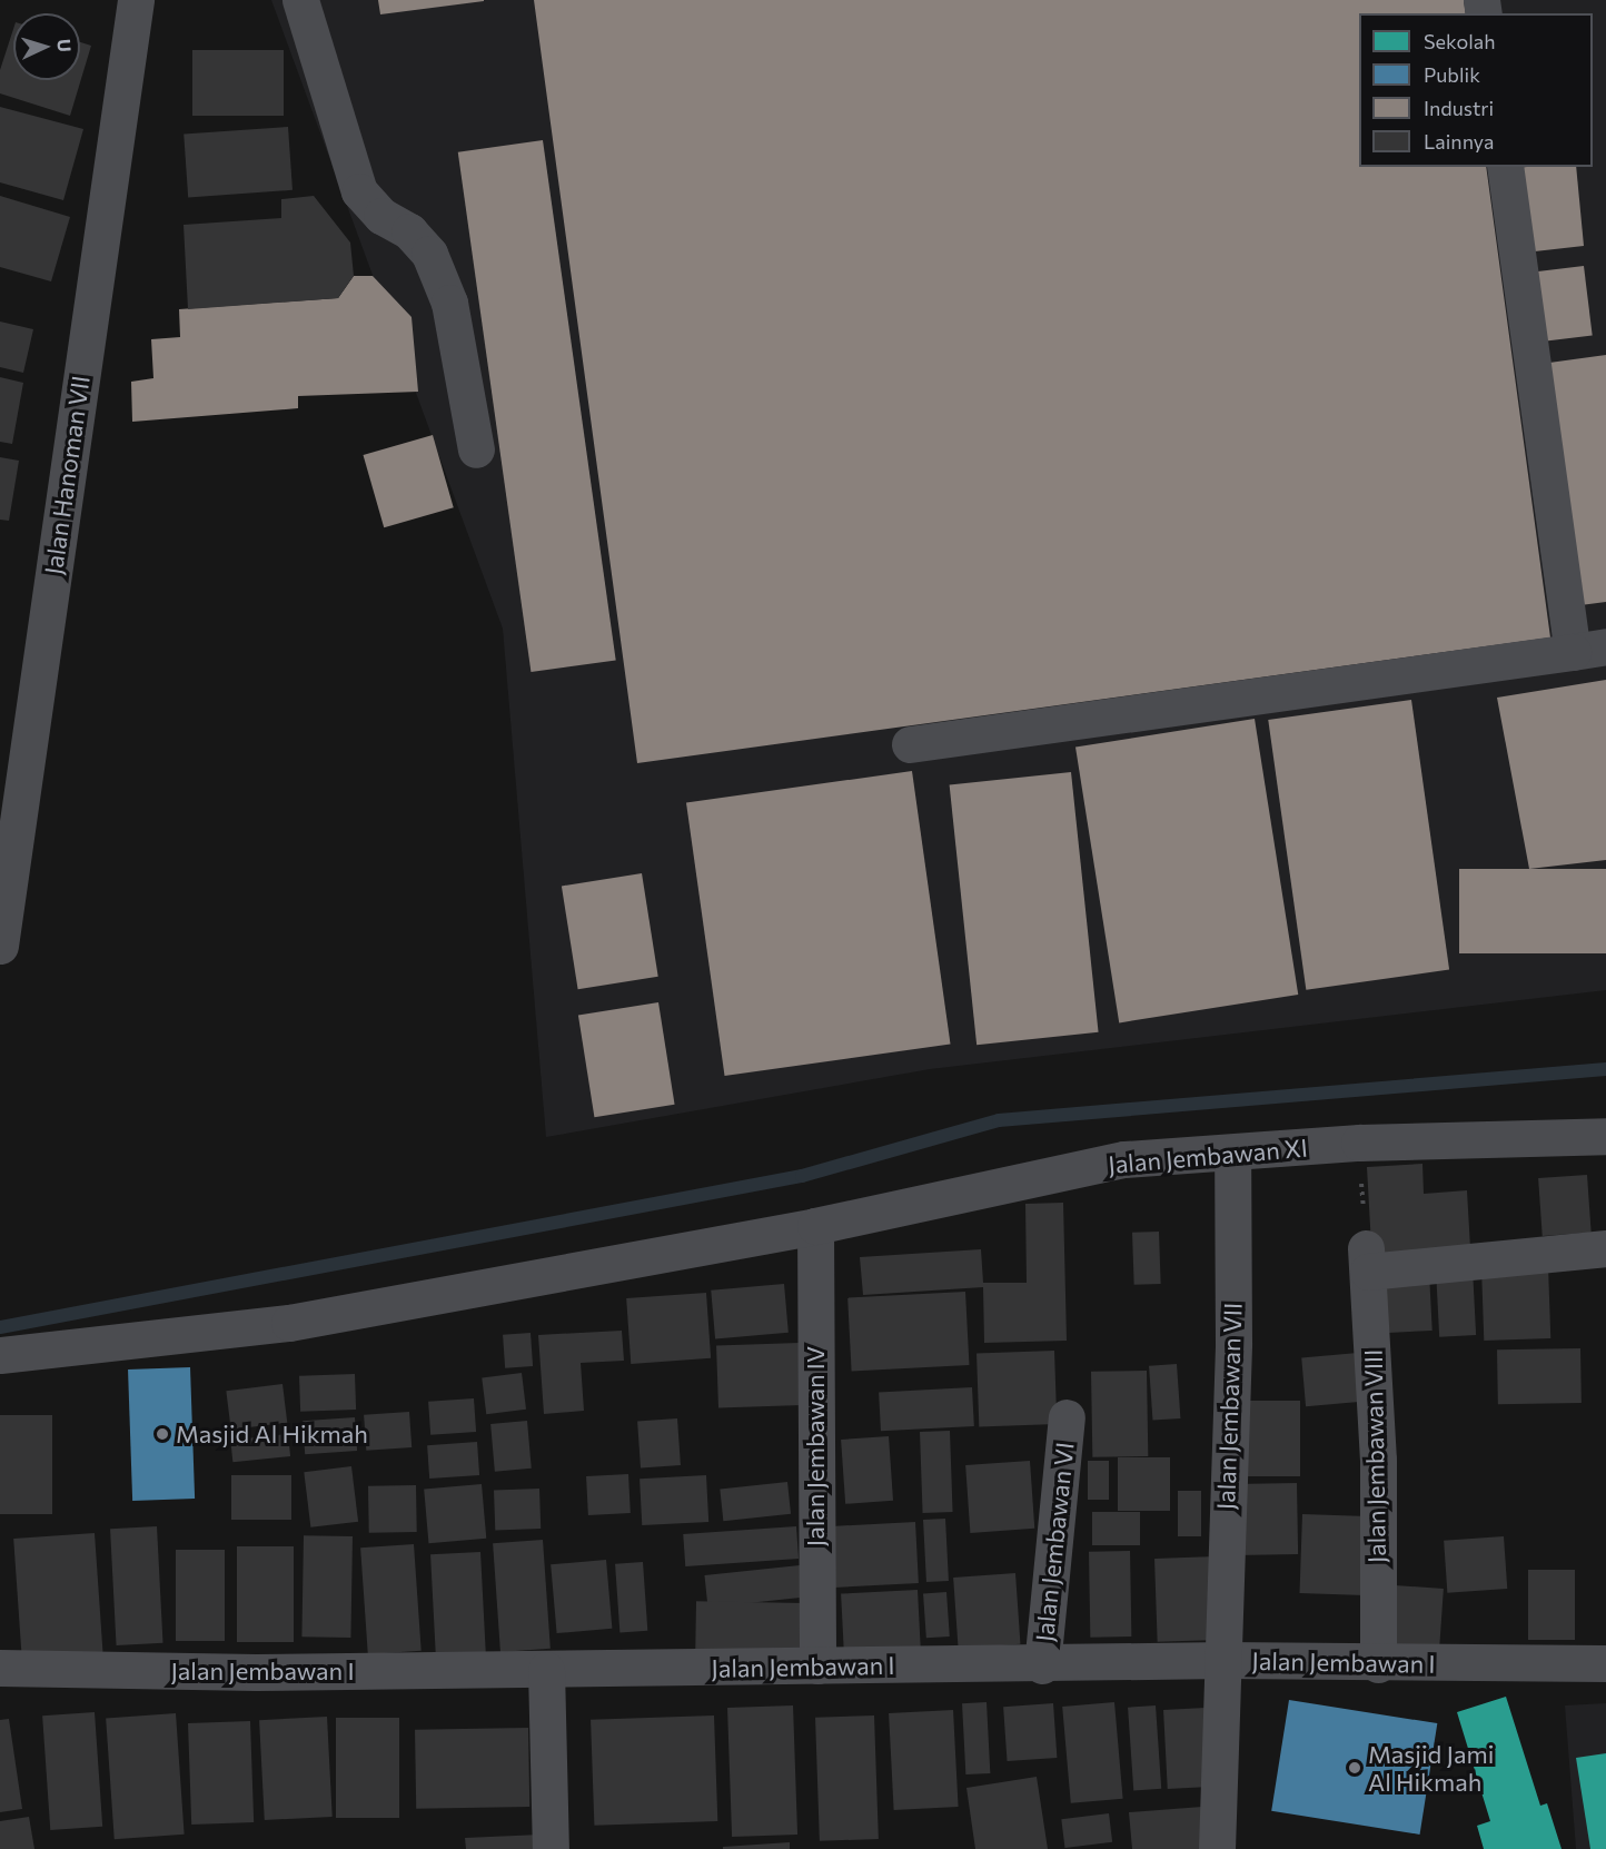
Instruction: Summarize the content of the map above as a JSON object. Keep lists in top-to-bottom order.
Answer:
{
  "streets": {
    "street": [
      "Jalan Hanoman VII",
      "Jalan Jembawan XI",
      "Jalan Jembawan VII",
      "Jalan Jembawan IV",
      "Jalan Jembawan VIII",
      "Jalan Jembawan VI",
      "Jalan Jembawan I"
    ]
  },
  "crossings": [
    ["Jalan Jembawan XI", "Jalan Jembawan VII"],
    ["Jalan Jembawan XI", "Jalan Jembawan IV"],
    ["Jalan Jembawan VII", "Jalan Jembawan I"],
    ["Jalan Jembawan IV", "Jalan Jembawan I"],
    ["Jalan Jembawan VIII", "Jalan Jembawan I"],
    ["Jalan Jembawan VI", "Jalan Jembawan I"]
  ],
  "places": ["Masjid Al Hikmah", "Masjid Jami Al Hikmah"],
  "legend": [
    "Sekolah",
    "Publik",
    "Industri",
    "Lainnya"
  ],
  "north": "right"
}
